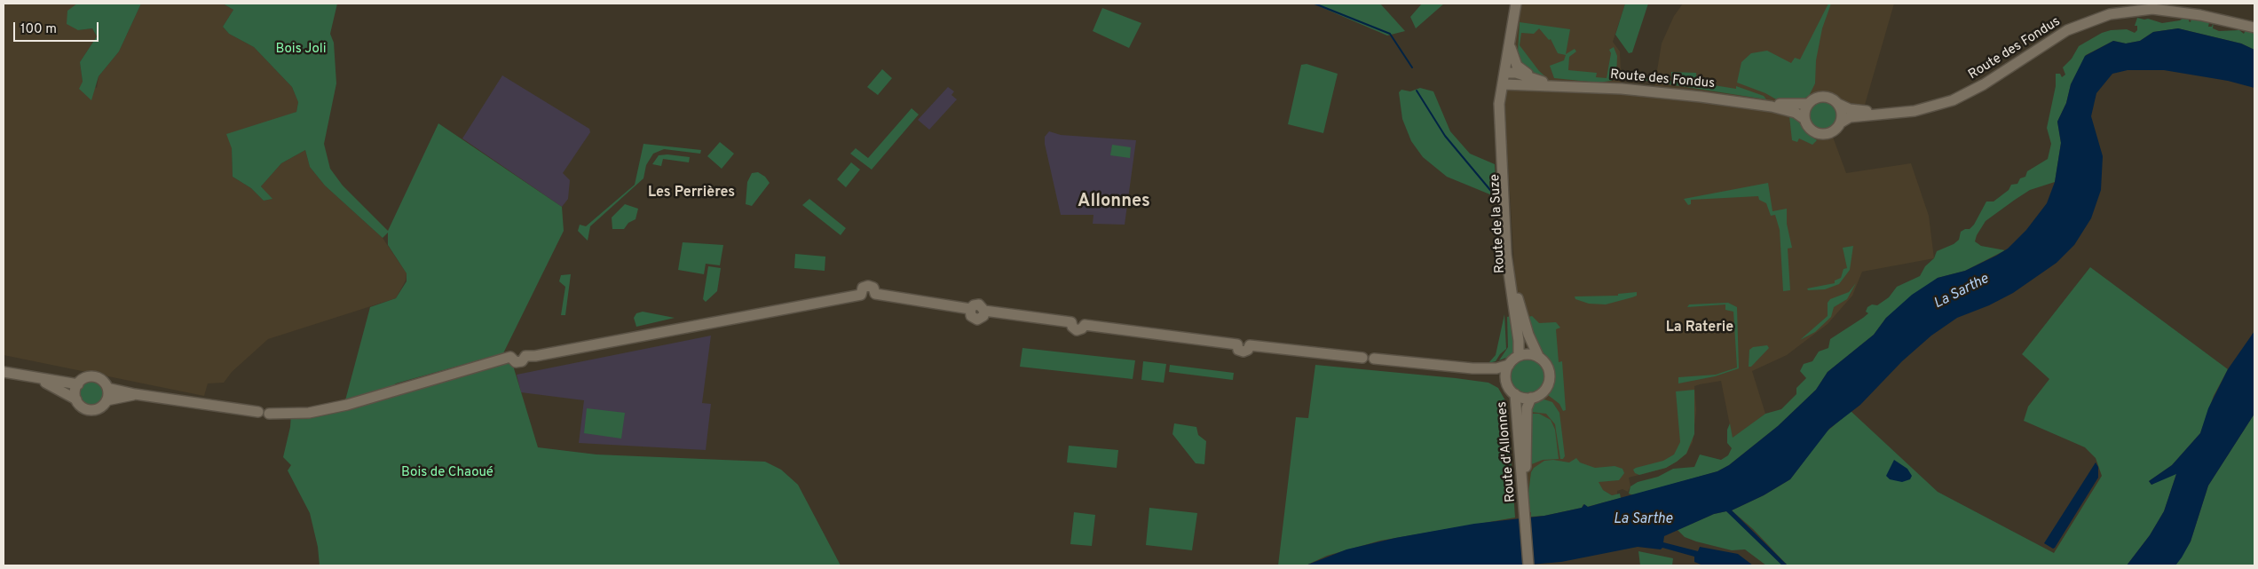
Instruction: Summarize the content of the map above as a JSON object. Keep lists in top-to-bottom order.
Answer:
{
  "streets": {
    "street": ["Route des Fondus", "Route de la Suze", "Route d'Allonnes"]
  },
  "crossings": [
    ["Route des Fondus", "Route de la Suze"],
    ["Route de la Suze", "Route d'Allonnes"]
  ],
  "districts": ["Les Perrières", "Allonnes", "La Raterie"],
  "water": ["La Sarthe"],
  "parks": ["Bois Joli", "Bois de Chaoué"],
  "scale_bar": "100 m"
}
